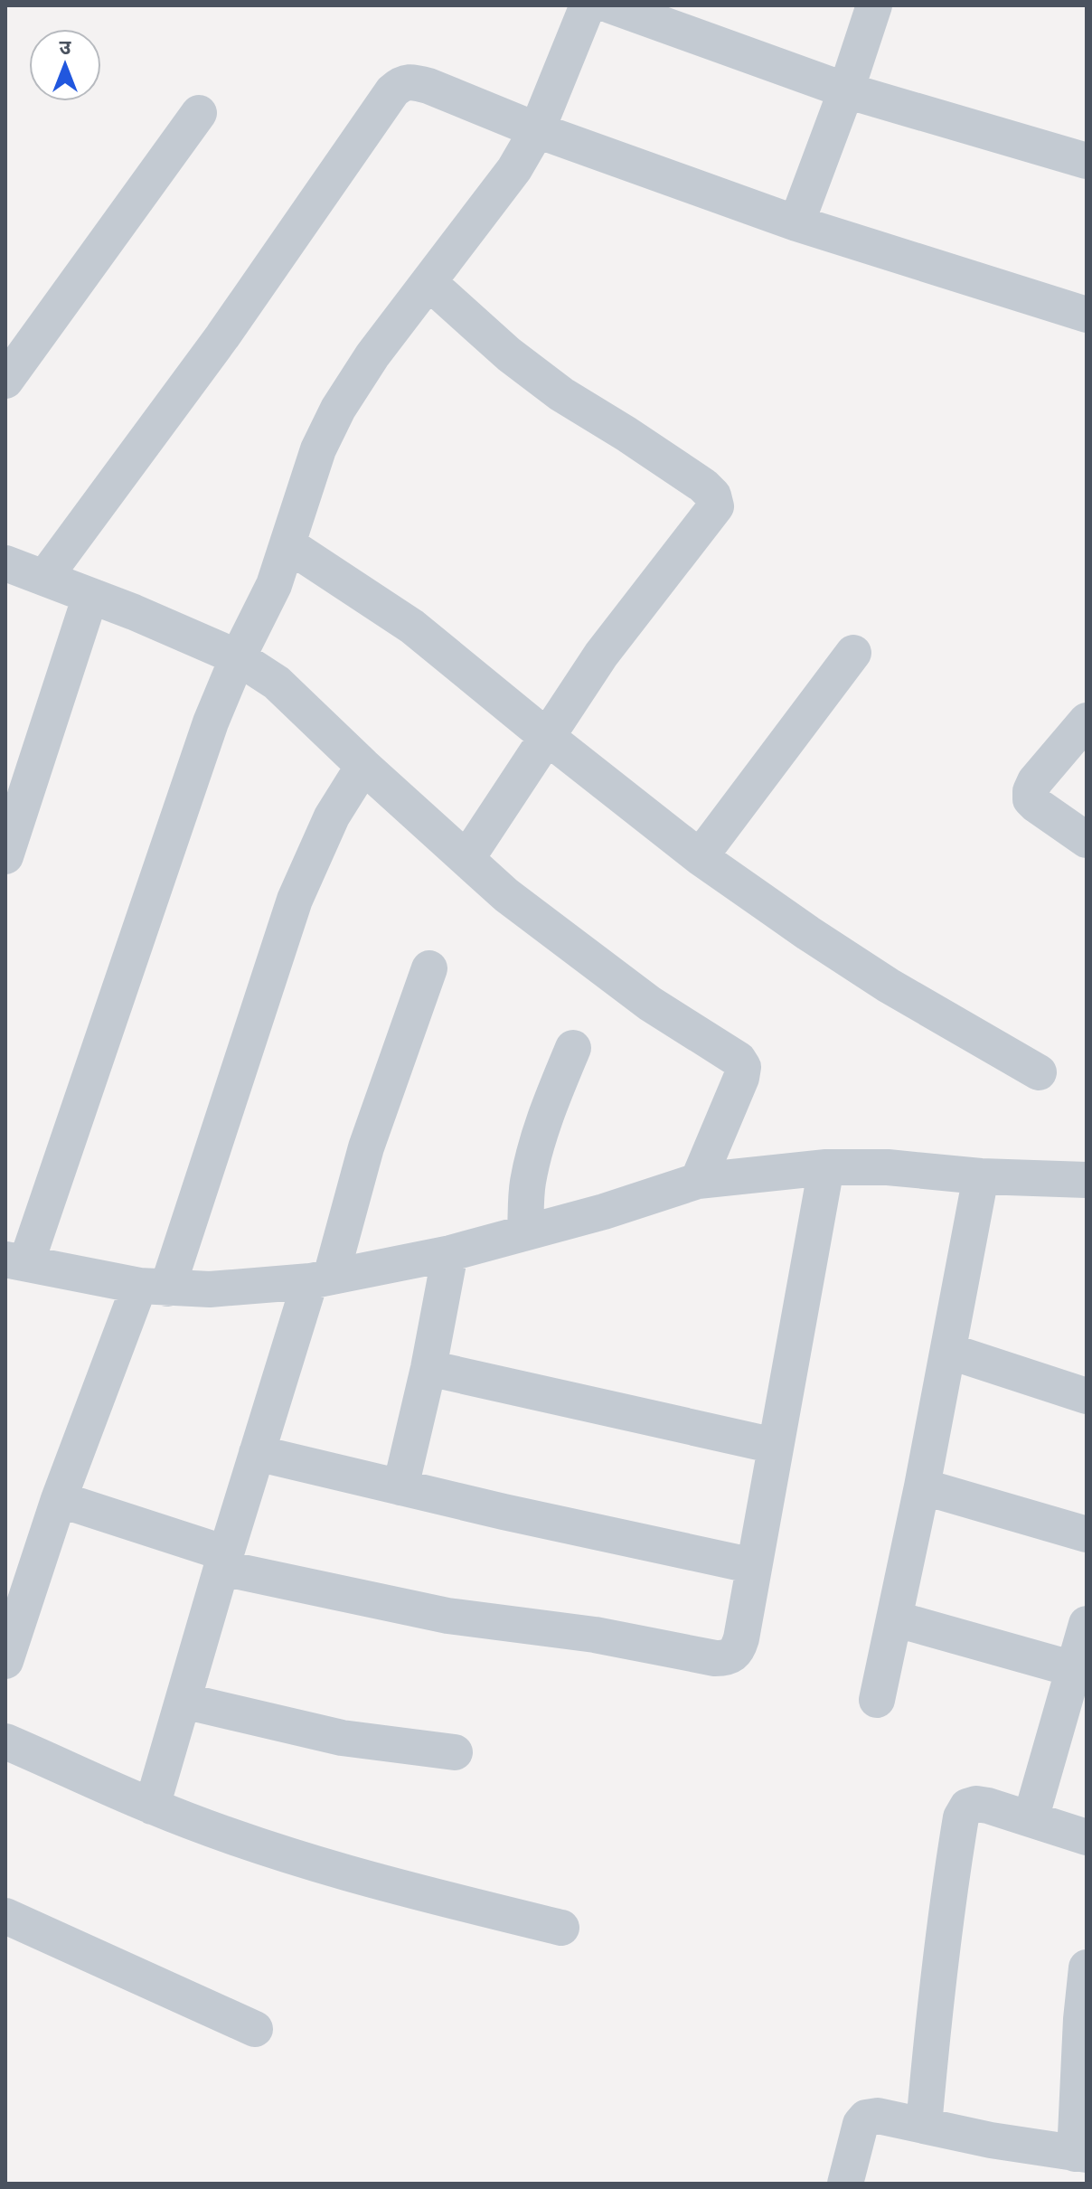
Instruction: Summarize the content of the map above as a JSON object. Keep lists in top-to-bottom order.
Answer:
{
  "north": "top"
}
